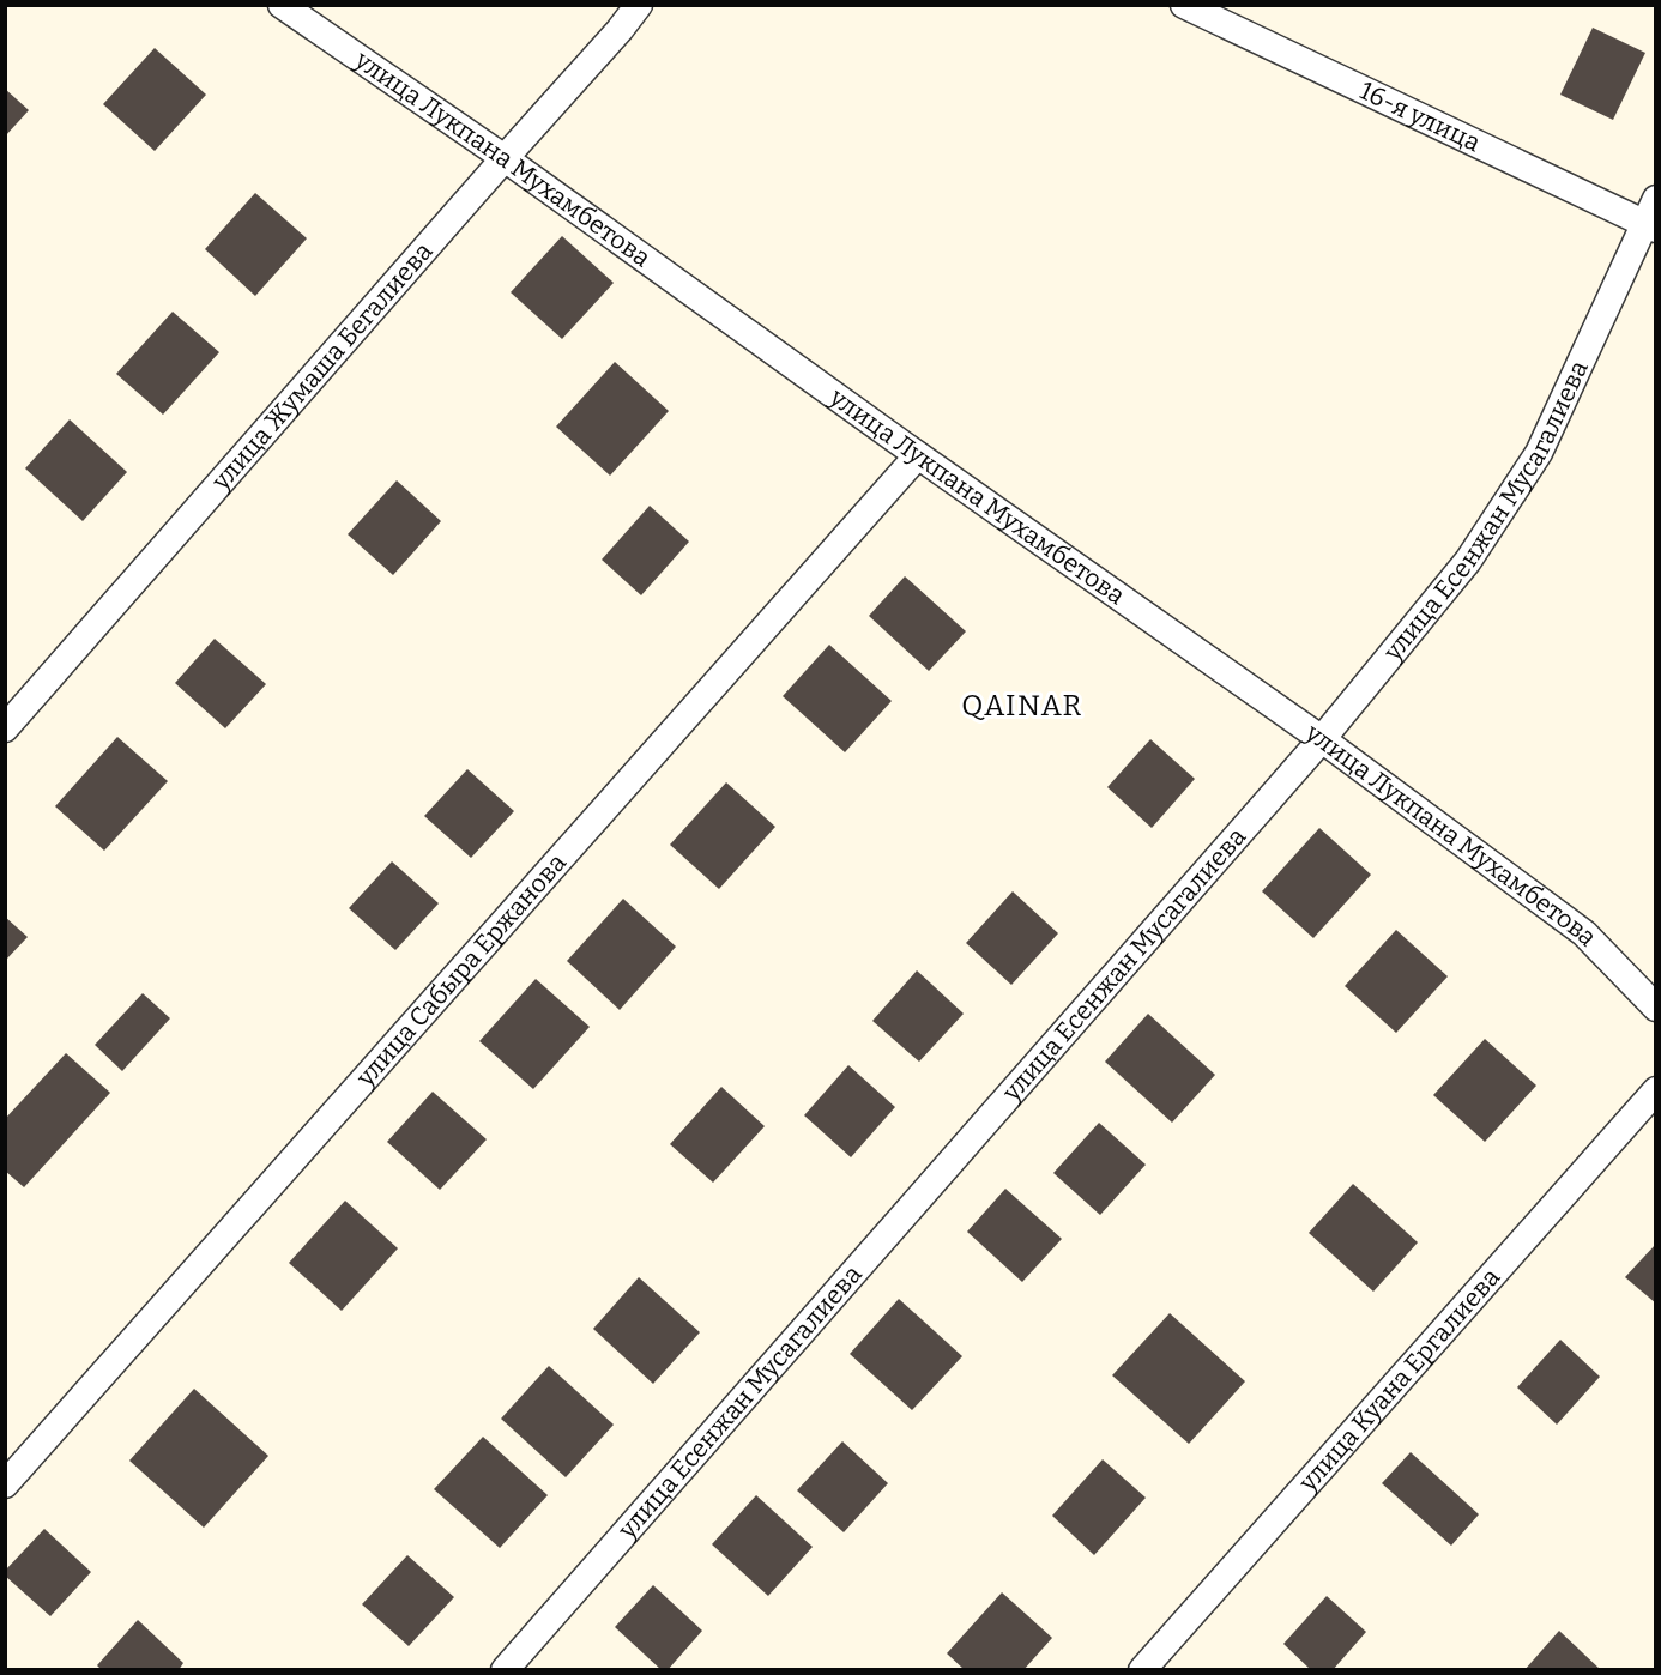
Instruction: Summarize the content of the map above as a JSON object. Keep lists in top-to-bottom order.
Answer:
{
  "streets": {
    "street": [
      "16-я улица",
      "улица Лукпана Мухамбетова",
      "улица Жумаша Бегалиева",
      "улица Есенжан Мусагалиева",
      "улица Сабыра Ержанова",
      "улица Куана Ергалиева"
    ]
  },
  "crossings": [
    ["16-я улица", "улица Есенжан Мусагалиева"],
    ["улица Лукпана Мухамбетова", "улица Жумаша Бегалиева"],
    ["улица Лукпана Мухамбетова", "улица Есенжан Мусагалиева"],
    ["улица Лукпана Мухамбетова", "улица Сабыра Ержанова"]
  ],
  "districts": ["QAINAR"]
}
